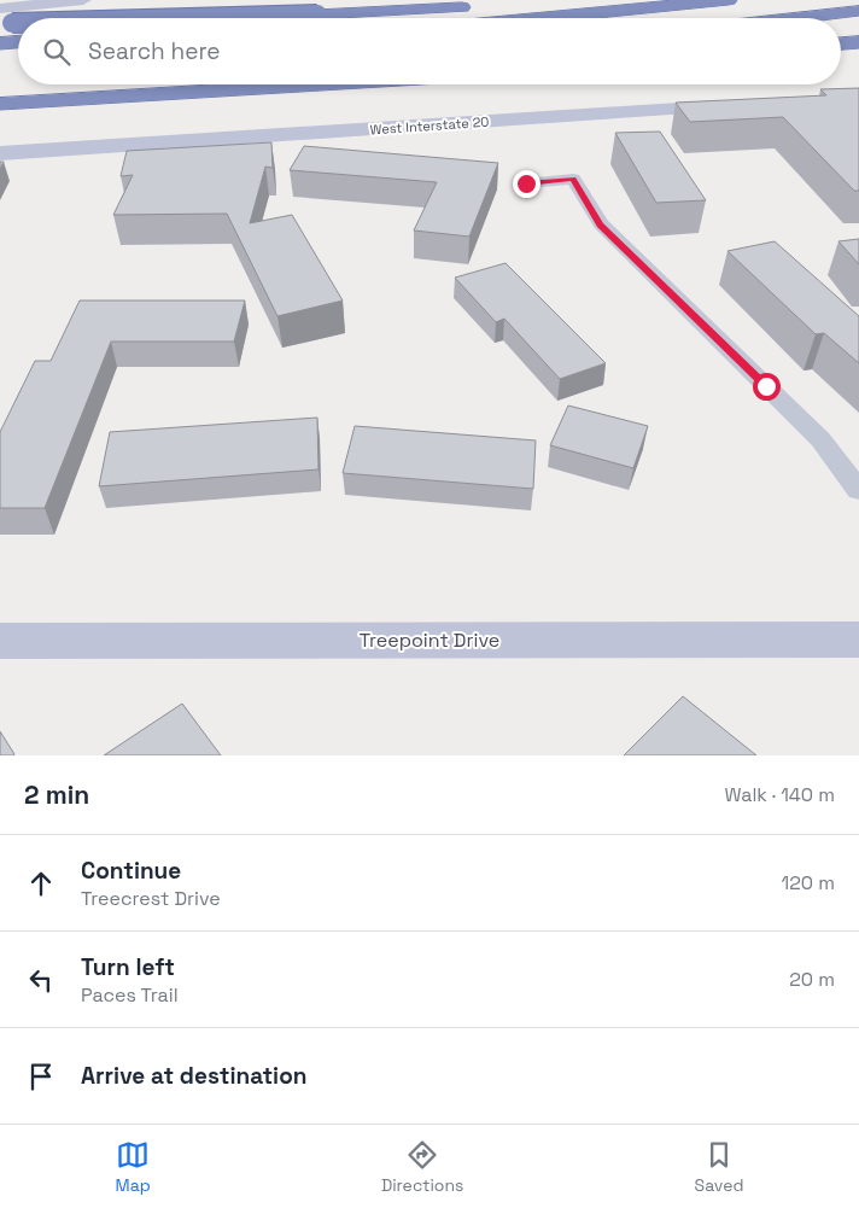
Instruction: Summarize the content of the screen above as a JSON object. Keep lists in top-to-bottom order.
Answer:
{
  "streets": {
    "main road": ["West Interstate 20", "Treepoint Drive"]
  },
  "page": {
    "search": "Search here",
    "heading": ["2 min", "Walk · 140 m"],
    "list": [
      ["Continue", "Treecrest Drive", "120 m"],
      ["Turn left", "Paces Trail", "20 m"],
      "Arrive at destination"
    ],
    "nav": ["Map", "Directions", "Saved"]
  }
}
